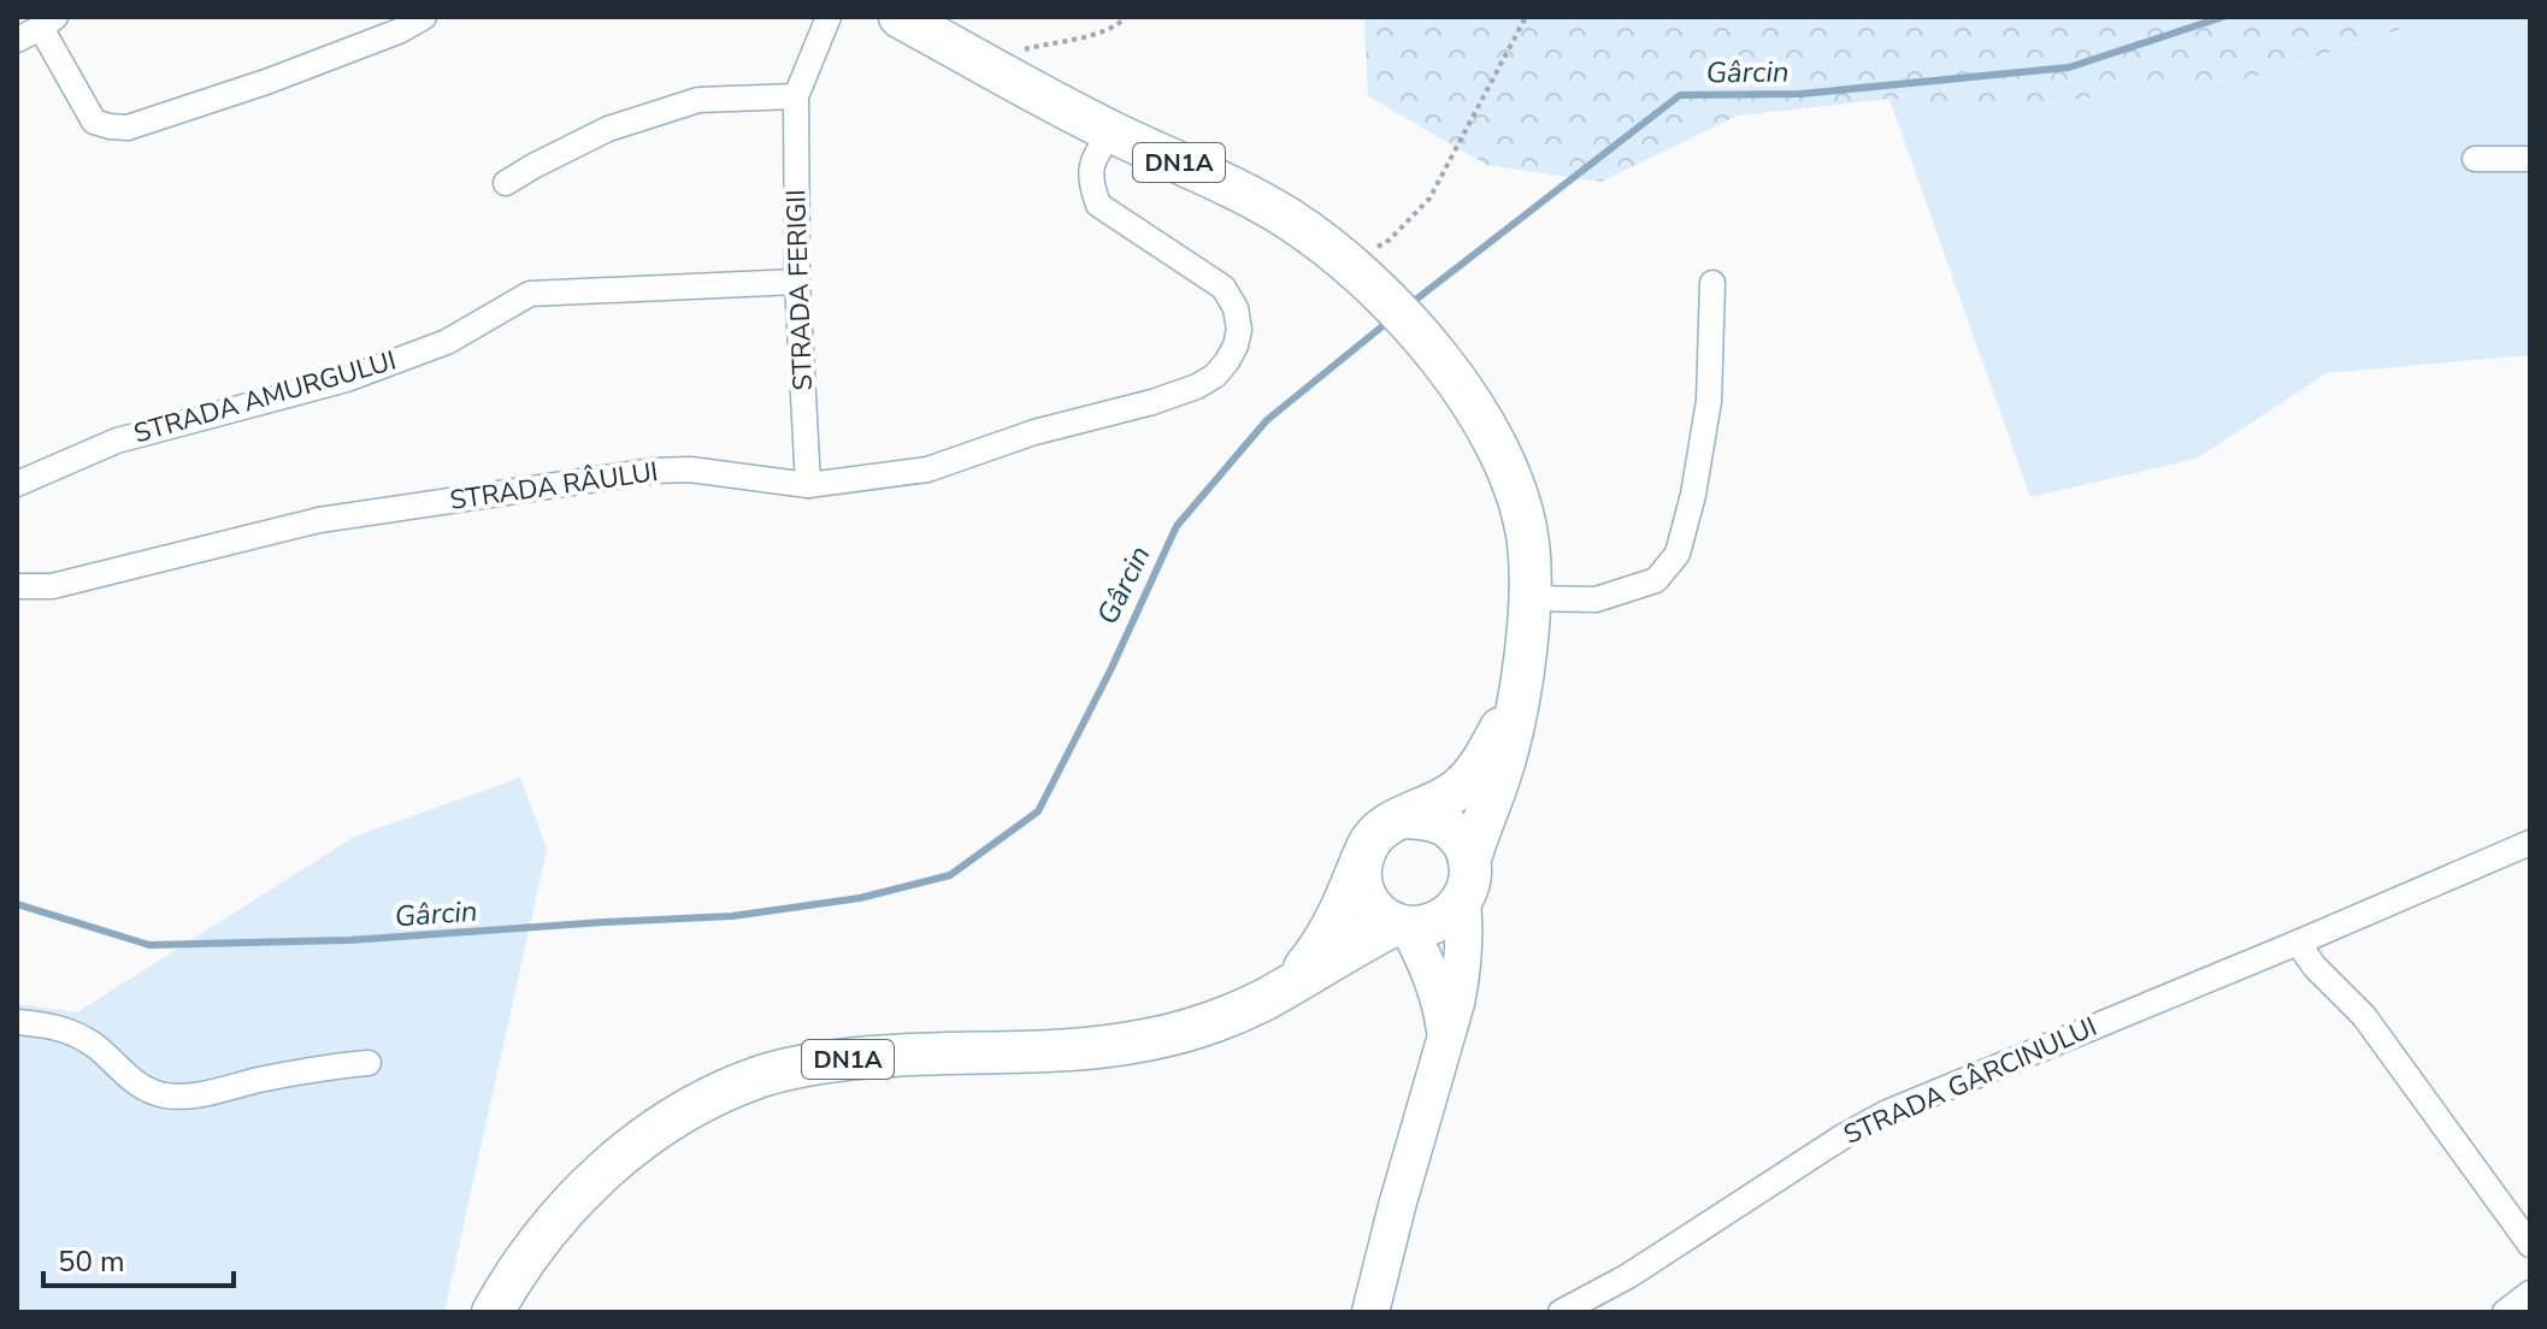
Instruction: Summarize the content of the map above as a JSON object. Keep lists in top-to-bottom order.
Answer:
{
  "streets": {
    "main road": ["DN1A"],
    "street": [
      "STRADA FERIGII",
      "STRADA AMURGULUI",
      "STRADA RÂULUI",
      "STRADA GÂRCINULUI"
    ]
  },
  "crossings": [
    ["DN1A", "STRADA RÂULUI"],
    ["STRADA FERIGII", "STRADA AMURGULUI"],
    ["STRADA FERIGII", "STRADA RÂULUI"]
  ],
  "water": ["Gârcin"],
  "scale_bar": "50 m"
}
